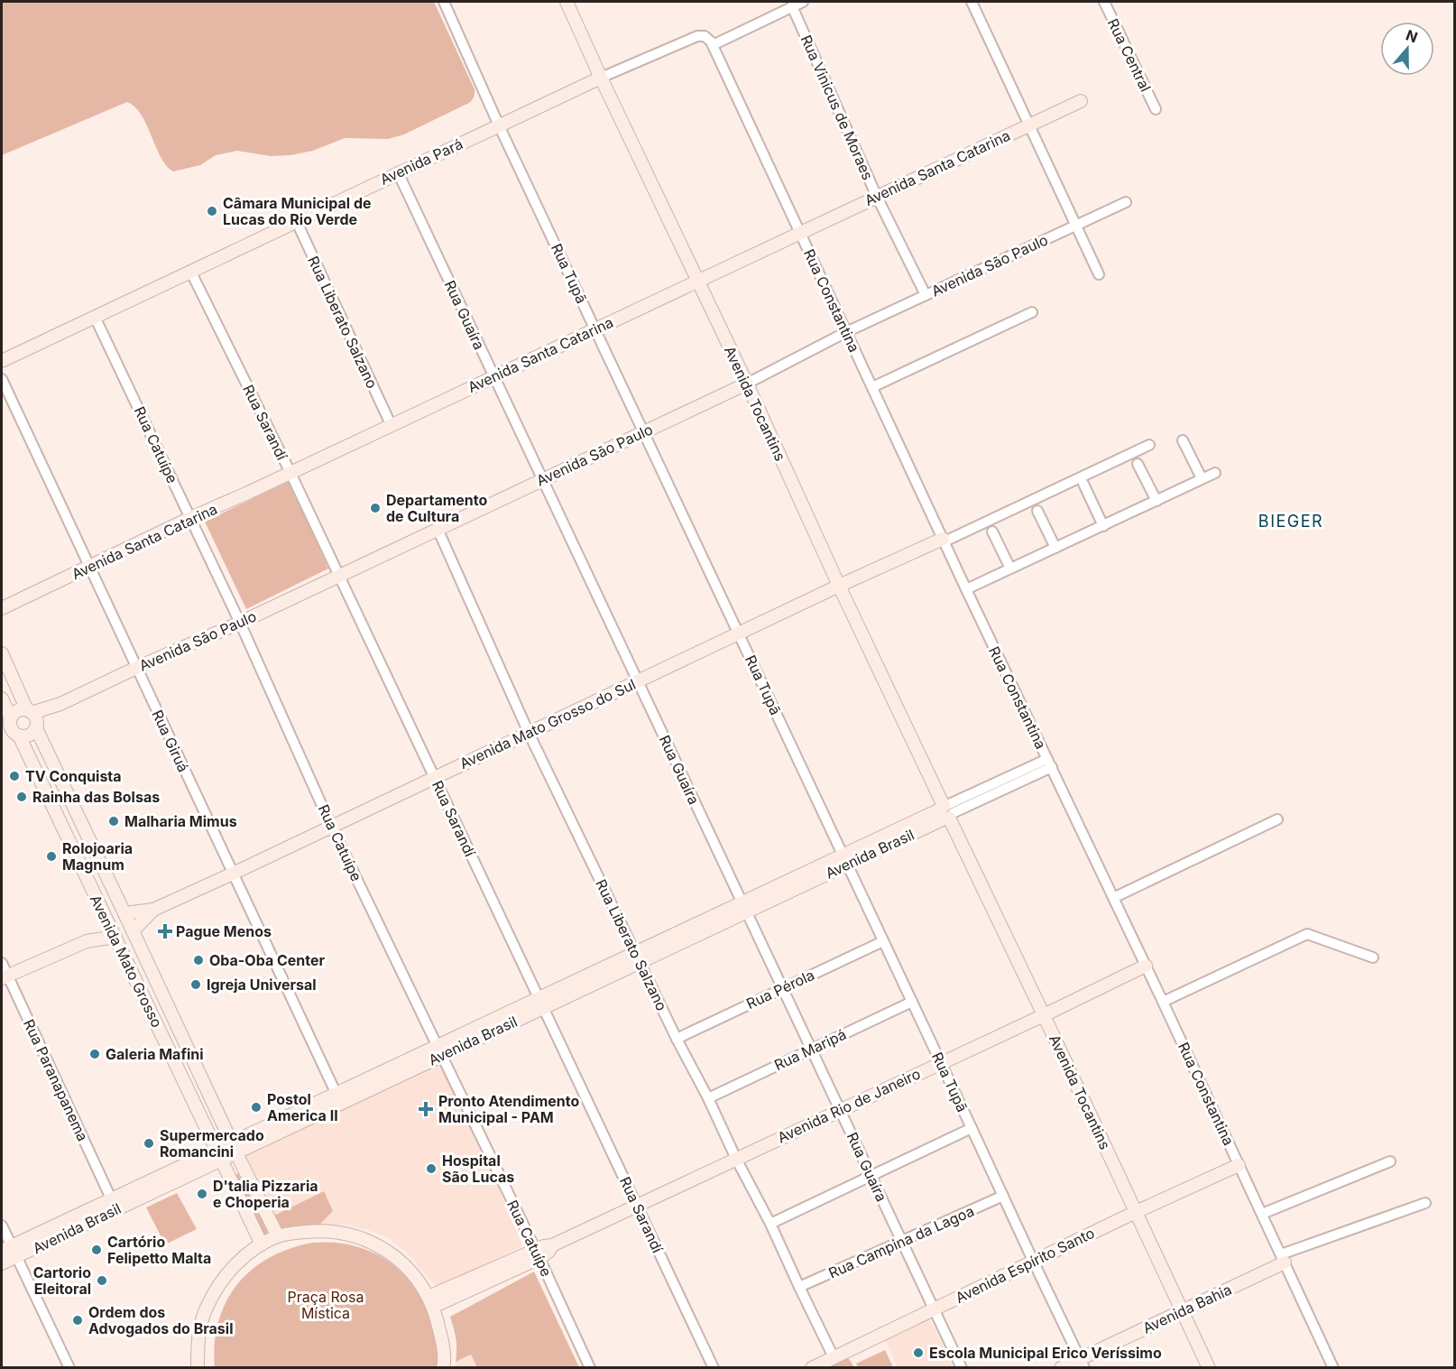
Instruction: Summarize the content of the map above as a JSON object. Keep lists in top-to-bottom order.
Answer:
{
  "streets": {
    "street": [
      "Rua Central",
      "Rua Vinicus de Moraes",
      "Avenida Pará",
      "Avenida Santa Catarina",
      "Avenida São Paulo",
      "Rua Tupã",
      "Rua Constantina",
      "Rua Guaíra",
      "Rua Liberato Salzano",
      "Avenida Tocantins",
      "Rua Sarandí",
      "Rua Catuípe",
      "Avenida Mato Grosso do Sul",
      "Rua Giruá",
      "Avenida Brasil",
      "Avenida Mato Grosso",
      "Rua Pérola",
      "Rua Maripá",
      "Rua Paranapanema",
      "Avenida Rio de Janeiro",
      "Rua Campina da Lagoa",
      "Avenida Espírito Santo",
      "Avenida Bahia"
    ]
  },
  "crossings": [
    ["Rua Vinicus de Moraes", "Avenida Santa Catarina"],
    ["Rua Vinicus de Moraes", "Avenida São Paulo"],
    ["Avenida Pará", "Rua Tupã"],
    ["Avenida Pará", "Rua Constantina"],
    ["Avenida Pará", "Rua Guaíra"],
    ["Avenida Pará", "Rua Liberato Salzano"],
    ["Avenida Pará", "Avenida Tocantins"],
    ["Avenida Pará", "Rua Sarandí"],
    ["Avenida Pará", "Rua Catuípe"],
    ["Avenida Santa Catarina", "Rua Tupã"],
    ["Avenida Santa Catarina", "Rua Constantina"],
    ["Avenida Santa Catarina", "Rua Guaíra"],
    ["Avenida Santa Catarina", "Rua Liberato Salzano"],
    ["Avenida Santa Catarina", "Avenida Tocantins"],
    ["Avenida Santa Catarina", "Rua Sarandí"],
    ["Avenida Santa Catarina", "Rua Catuípe"],
    ["Avenida Santa Catarina", "Rua Giruá"],
    ["Avenida São Paulo", "Rua Tupã"],
    ["Avenida São Paulo", "Rua Constantina"],
    ["Avenida São Paulo", "Rua Guaíra"],
    ["Avenida São Paulo", "Rua Liberato Salzano"],
    ["Avenida São Paulo", "Avenida Tocantins"],
    ["Avenida São Paulo", "Rua Sarandí"],
    ["Avenida São Paulo", "Rua Catuípe"],
    ["Avenida São Paulo", "Rua Giruá"],
    ["Avenida São Paulo", "Avenida Mato Grosso"],
    ["Rua Tupã", "Avenida Mato Grosso do Sul"],
    ["Rua Tupã", "Avenida Brasil"],
    ["Rua Tupã", "Rua Pérola"],
    ["Rua Tupã", "Rua Maripá"],
    ["Rua Tupã", "Avenida Rio de Janeiro"],
    ["Rua Tupã", "Rua Campina da Lagoa"],
    ["Rua Tupã", "Avenida Espírito Santo"],
    ["Rua Tupã", "Avenida Bahia"],
    ["Rua Constantina", "Avenida Mato Grosso do Sul"],
    ["Rua Constantina", "Avenida Brasil"],
    ["Rua Constantina", "Avenida Rio de Janeiro"],
    ["Rua Constantina", "Avenida Espírito Santo"],
    ["Rua Constantina", "Avenida Bahia"],
    ["Rua Guaíra", "Avenida Mato Grosso do Sul"],
    ["Rua Guaíra", "Avenida Brasil"],
    ["Rua Guaíra", "Rua Pérola"],
    ["Rua Guaíra", "Rua Maripá"],
    ["Rua Guaíra", "Avenida Rio de Janeiro"],
    ["Rua Guaíra", "Rua Campina da Lagoa"],
    ["Rua Guaíra", "Avenida Espírito Santo"],
    ["Rua Liberato Salzano", "Avenida Mato Grosso do Sul"],
    ["Rua Liberato Salzano", "Avenida Brasil"],
    ["Rua Liberato Salzano", "Rua Pérola"],
    ["Rua Liberato Salzano", "Rua Maripá"],
    ["Rua Liberato Salzano", "Avenida Rio de Janeiro"],
    ["Rua Liberato Salzano", "Rua Campina da Lagoa"],
    ["Rua Liberato Salzano", "Avenida Espírito Santo"],
    ["Avenida Tocantins", "Avenida Mato Grosso do Sul"],
    ["Avenida Tocantins", "Avenida Brasil"],
    ["Avenida Tocantins", "Avenida Rio de Janeiro"],
    ["Avenida Tocantins", "Avenida Espírito Santo"],
    ["Avenida Tocantins", "Avenida Bahia"],
    ["Rua Sarandí", "Avenida Mato Grosso do Sul"],
    ["Rua Sarandí", "Avenida Brasil"],
    ["Rua Sarandí", "Avenida Rio de Janeiro"],
    ["Rua Catuípe", "Avenida Mato Grosso do Sul"],
    ["Rua Catuípe", "Avenida Brasil"],
    ["Rua Catuípe", "Avenida Rio de Janeiro"],
    ["Avenida Mato Grosso do Sul", "Rua Giruá"],
    ["Rua Giruá", "Avenida Brasil"],
    ["Avenida Brasil", "Avenida Mato Grosso"],
    ["Avenida Brasil", "Rua Paranapanema"]
  ],
  "districts": ["BIEGER"],
  "parks": ["Praça Rosa Mística"],
  "places": {
    "other": [
      "Câmara Municipal de Lucas do Rio Verde",
      "Departamento de Cultura",
      "TV Conquista",
      "Rainha das Bolsas",
      "Malharia Mimus",
      "Rolojoaria Magnum",
      "Oba-Oba Center",
      "Igreja Universal",
      "Galeria Mafini",
      "Postol America II",
      "Supermercado Romancini",
      "Hospital São Lucas",
      "D'talia Pizzaria e Choperia",
      "Cartório Felipetto Malta",
      "Cartorio Eleitoral",
      "Ordem dos Advogados do Brasil",
      "Escola Municipal Erico Veríssimo"
    ],
    "health": ["Pague Menos", "Pronto Atendimento Municipal - PAM"]
  },
  "north": "top"
}
